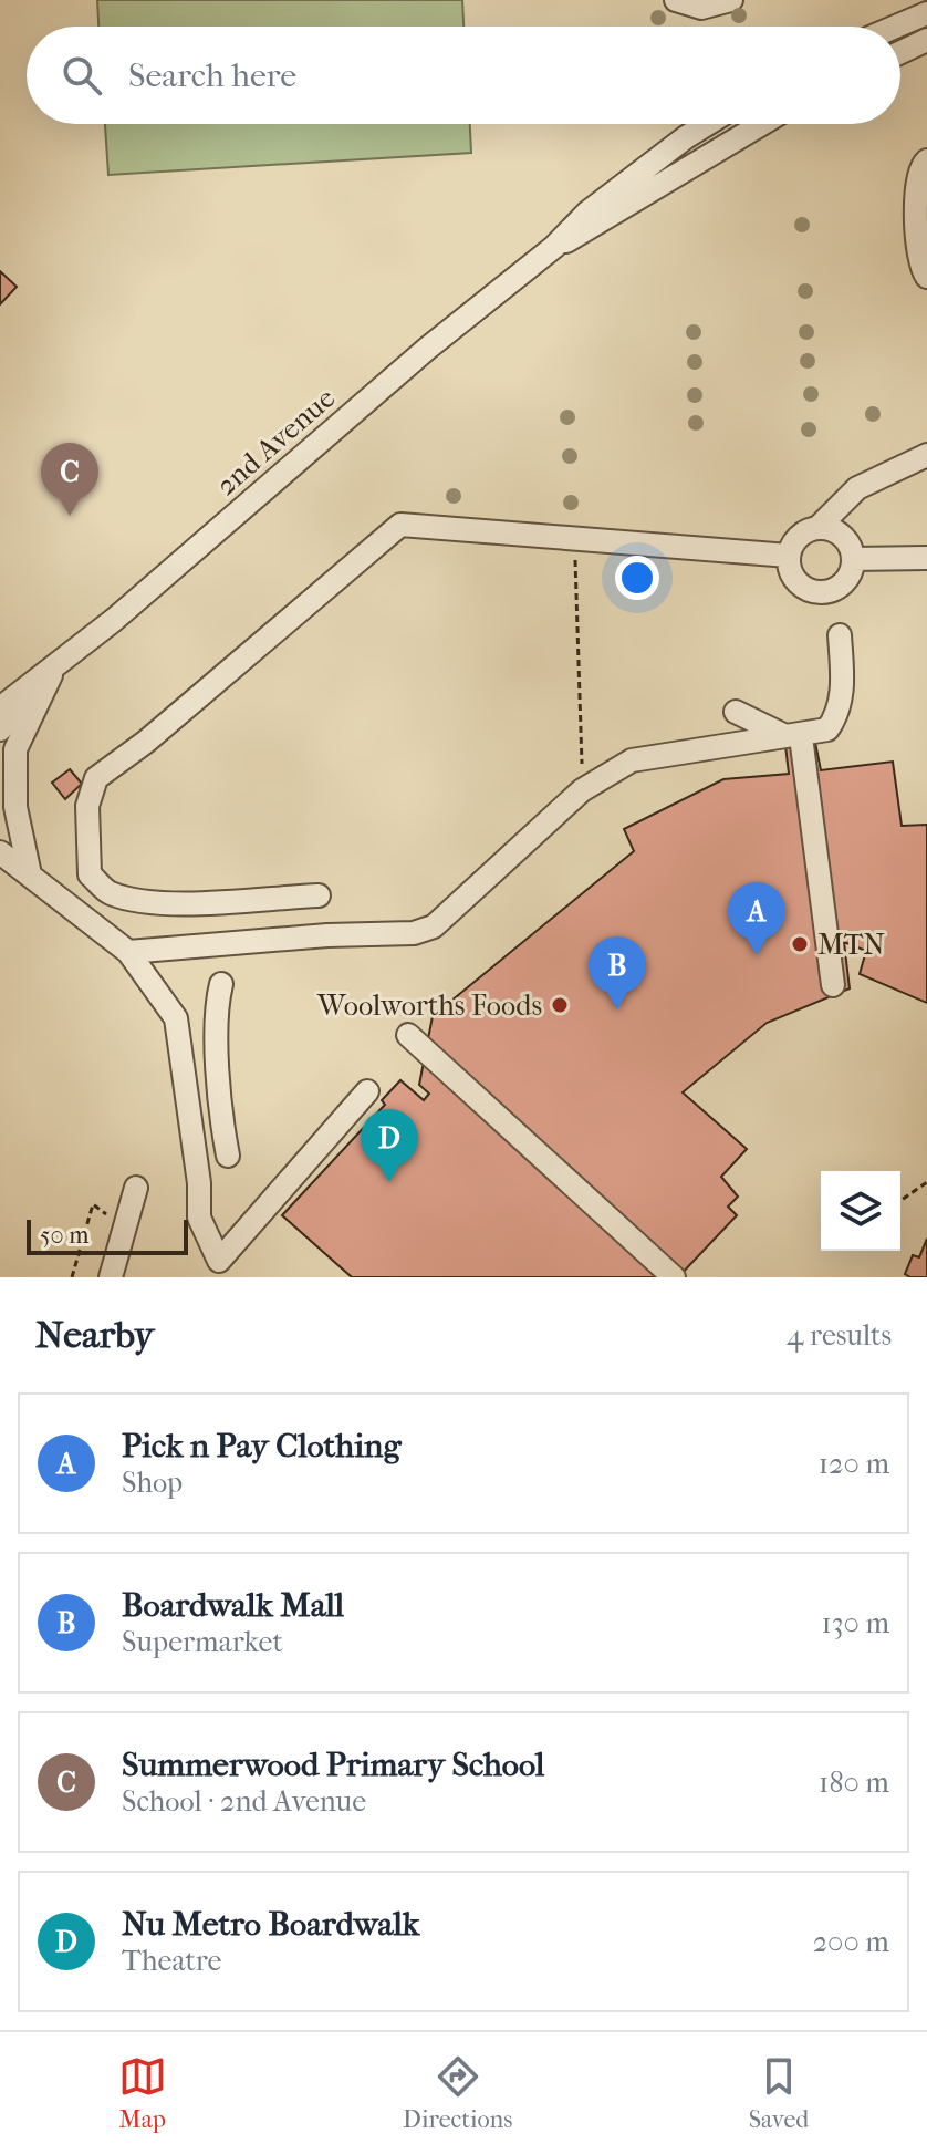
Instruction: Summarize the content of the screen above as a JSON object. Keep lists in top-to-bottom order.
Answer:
{
  "streets": {
    "street": ["2nd Avenue"]
  },
  "places": ["MTN", "Woolworths Foods"],
  "scale_bar": "50 m",
  "page": {
    "search": "Search here",
    "pins": [
      "C",
      "A",
      "B",
      "D"
    ],
    "scale": "50 m",
    "heading": ["Nearby", "4 results"],
    "list": [
      {
        "mark": "A",
        "name": "Pick n Pay Clothing",
        "note": "Shop",
        "value": "120 m"
      },
      {
        "mark": "B",
        "name": "Boardwalk Mall",
        "note": "Supermarket",
        "value": "130 m"
      },
      {
        "mark": "C",
        "name": "Summerwood Primary School",
        "note": "School · 2nd Avenue",
        "value": "180 m"
      },
      {
        "mark": "D",
        "name": "Nu Metro Boardwalk",
        "note": "Theatre",
        "value": "200 m"
      }
    ],
    "nav": ["Map", "Directions", "Saved"]
  }
}
